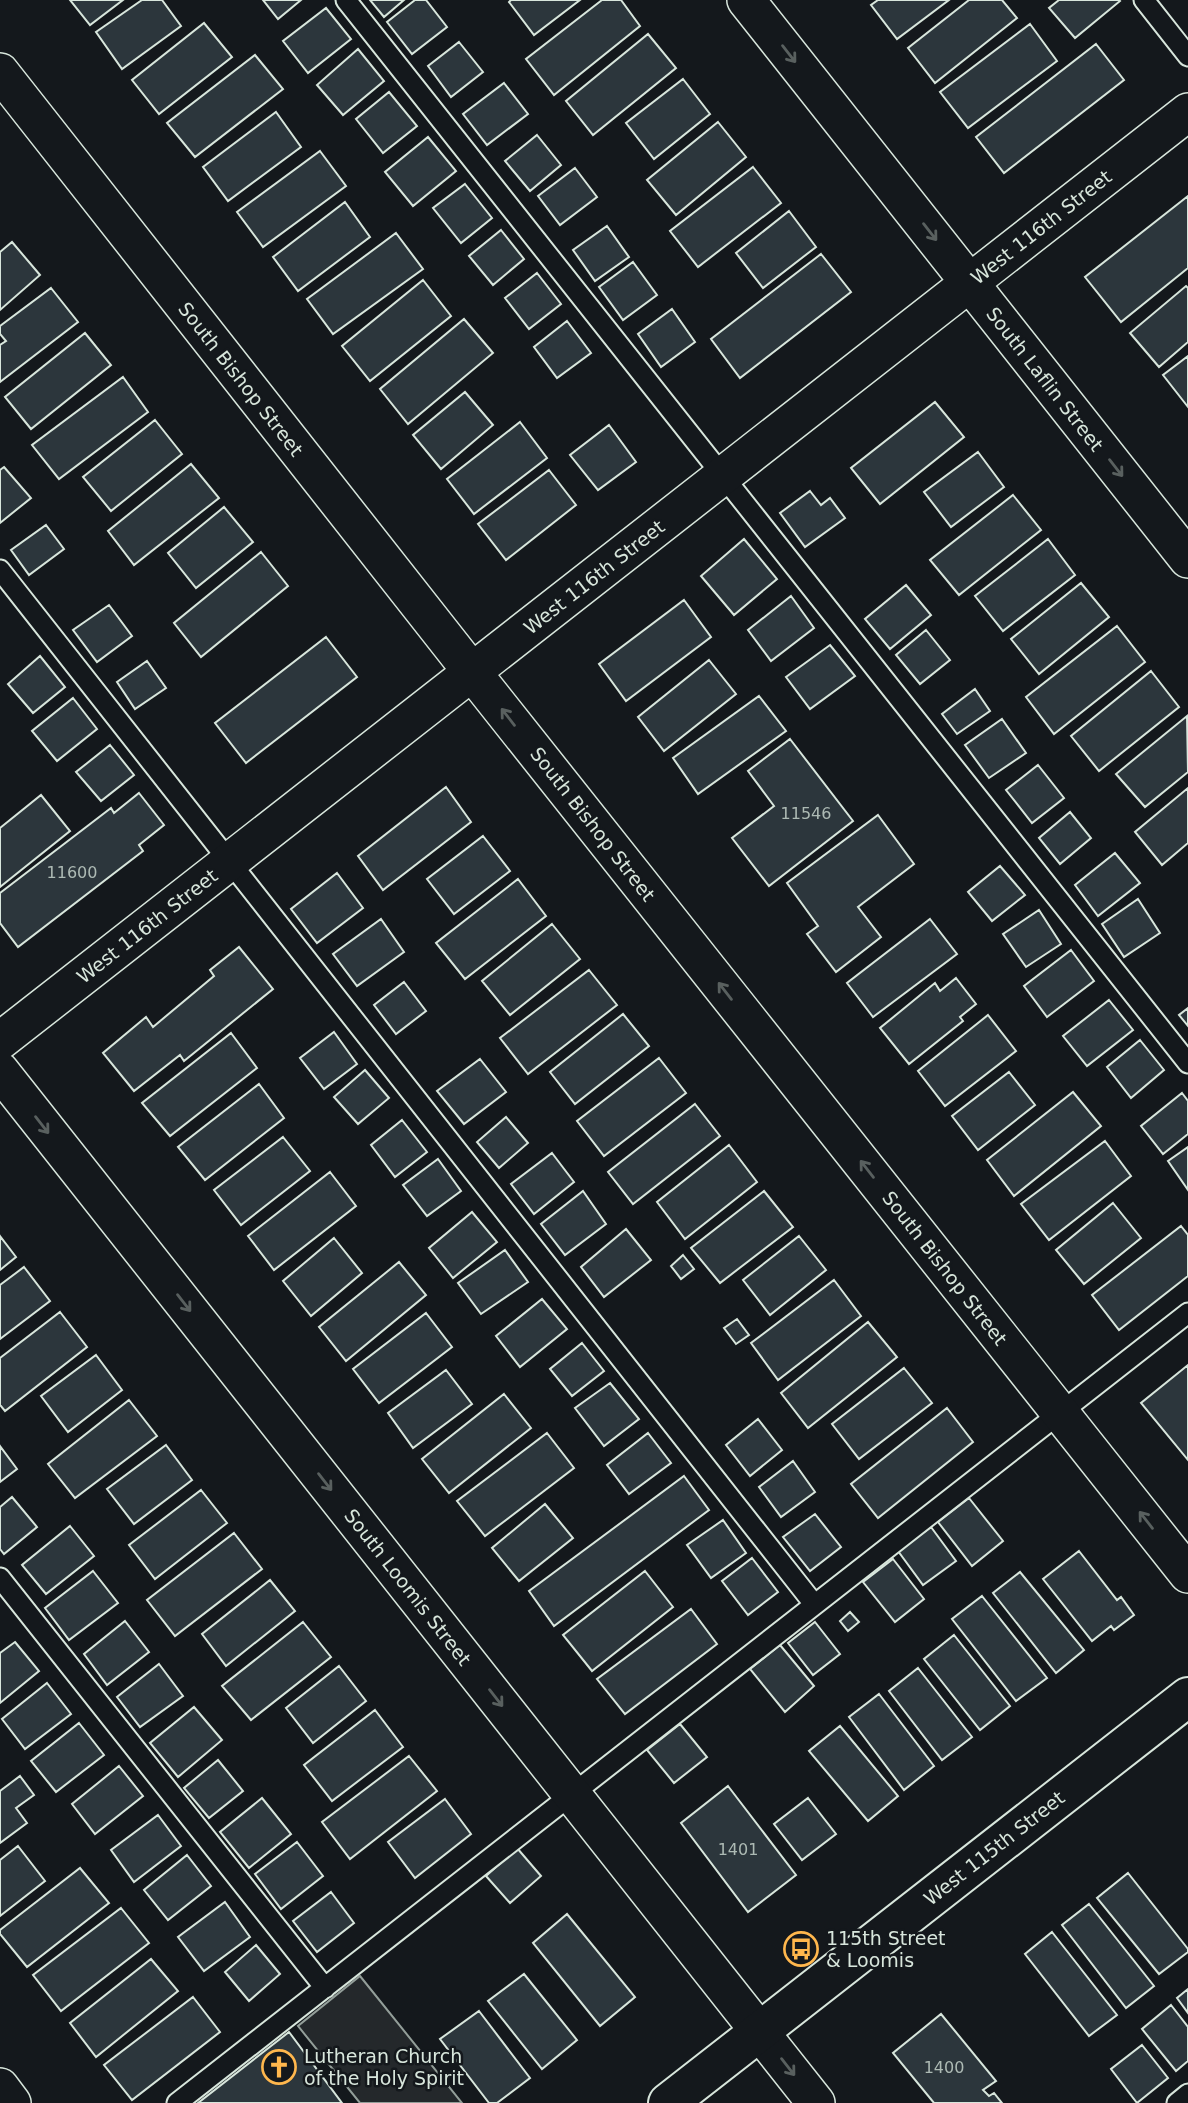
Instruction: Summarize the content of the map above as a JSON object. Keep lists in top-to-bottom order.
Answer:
{
  "streets": {
    "street": [
      "West 116th Street",
      "South Bishop Street",
      "South Laflin Street",
      "South Loomis Street",
      "West 115th Street"
    ]
  },
  "crossings": [
    ["West 116th Street", "South Bishop Street"],
    ["West 116th Street", "South Laflin Street"],
    ["South Loomis Street", "West 115th Street"]
  ],
  "one_way": ["South Bishop Street", "South Laflin Street", "South Loomis Street"],
  "places": {
    "bus stop": ["115th Street & Loomis"],
    "church": ["Lutheran Church of the Holy Spirit"]
  },
  "house_numbers": [
    "11546",
    "11600",
    "1401",
    "1400"
  ]
}
